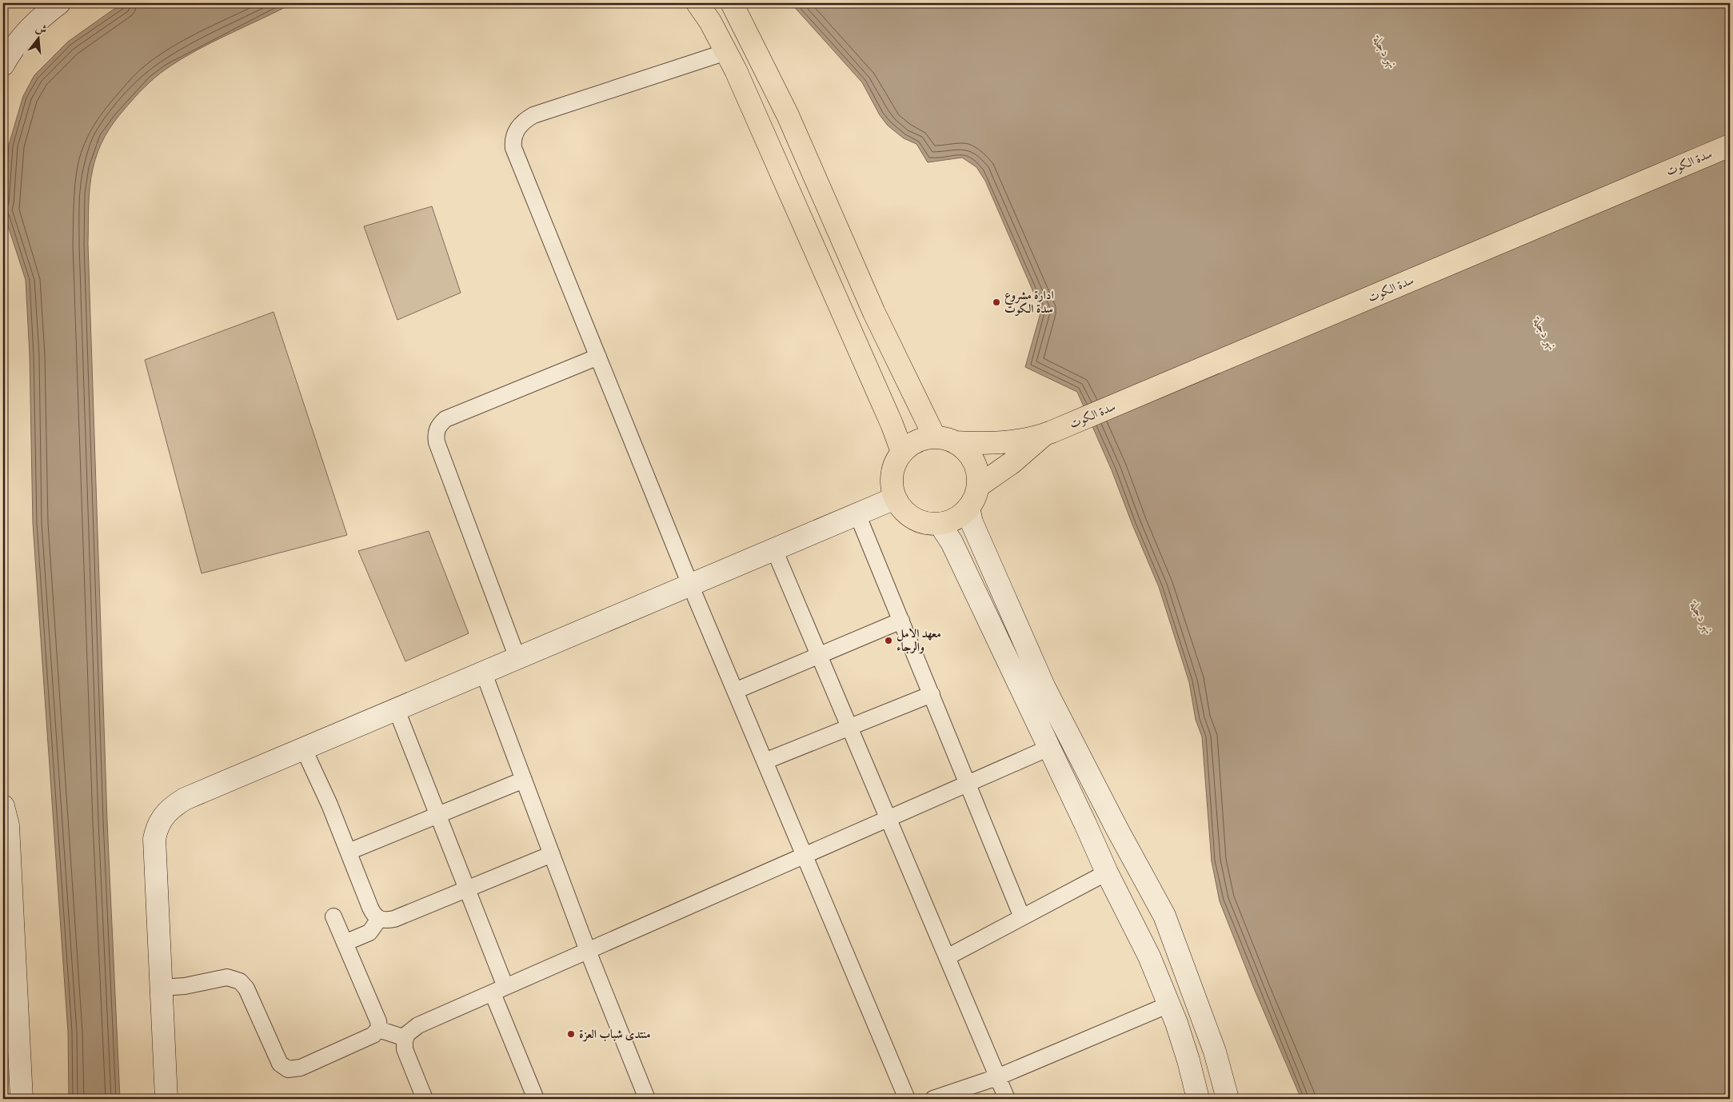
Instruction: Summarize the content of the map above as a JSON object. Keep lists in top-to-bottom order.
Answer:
{
  "streets": {
    "main road": ["سدة الكوت"]
  },
  "water": ["نهر دجلة"],
  "places": ["ادارة مشروع سدة الكوت", "معهد الامل والرجاء", "منتدى شباب العزة"],
  "north": "top"
}
